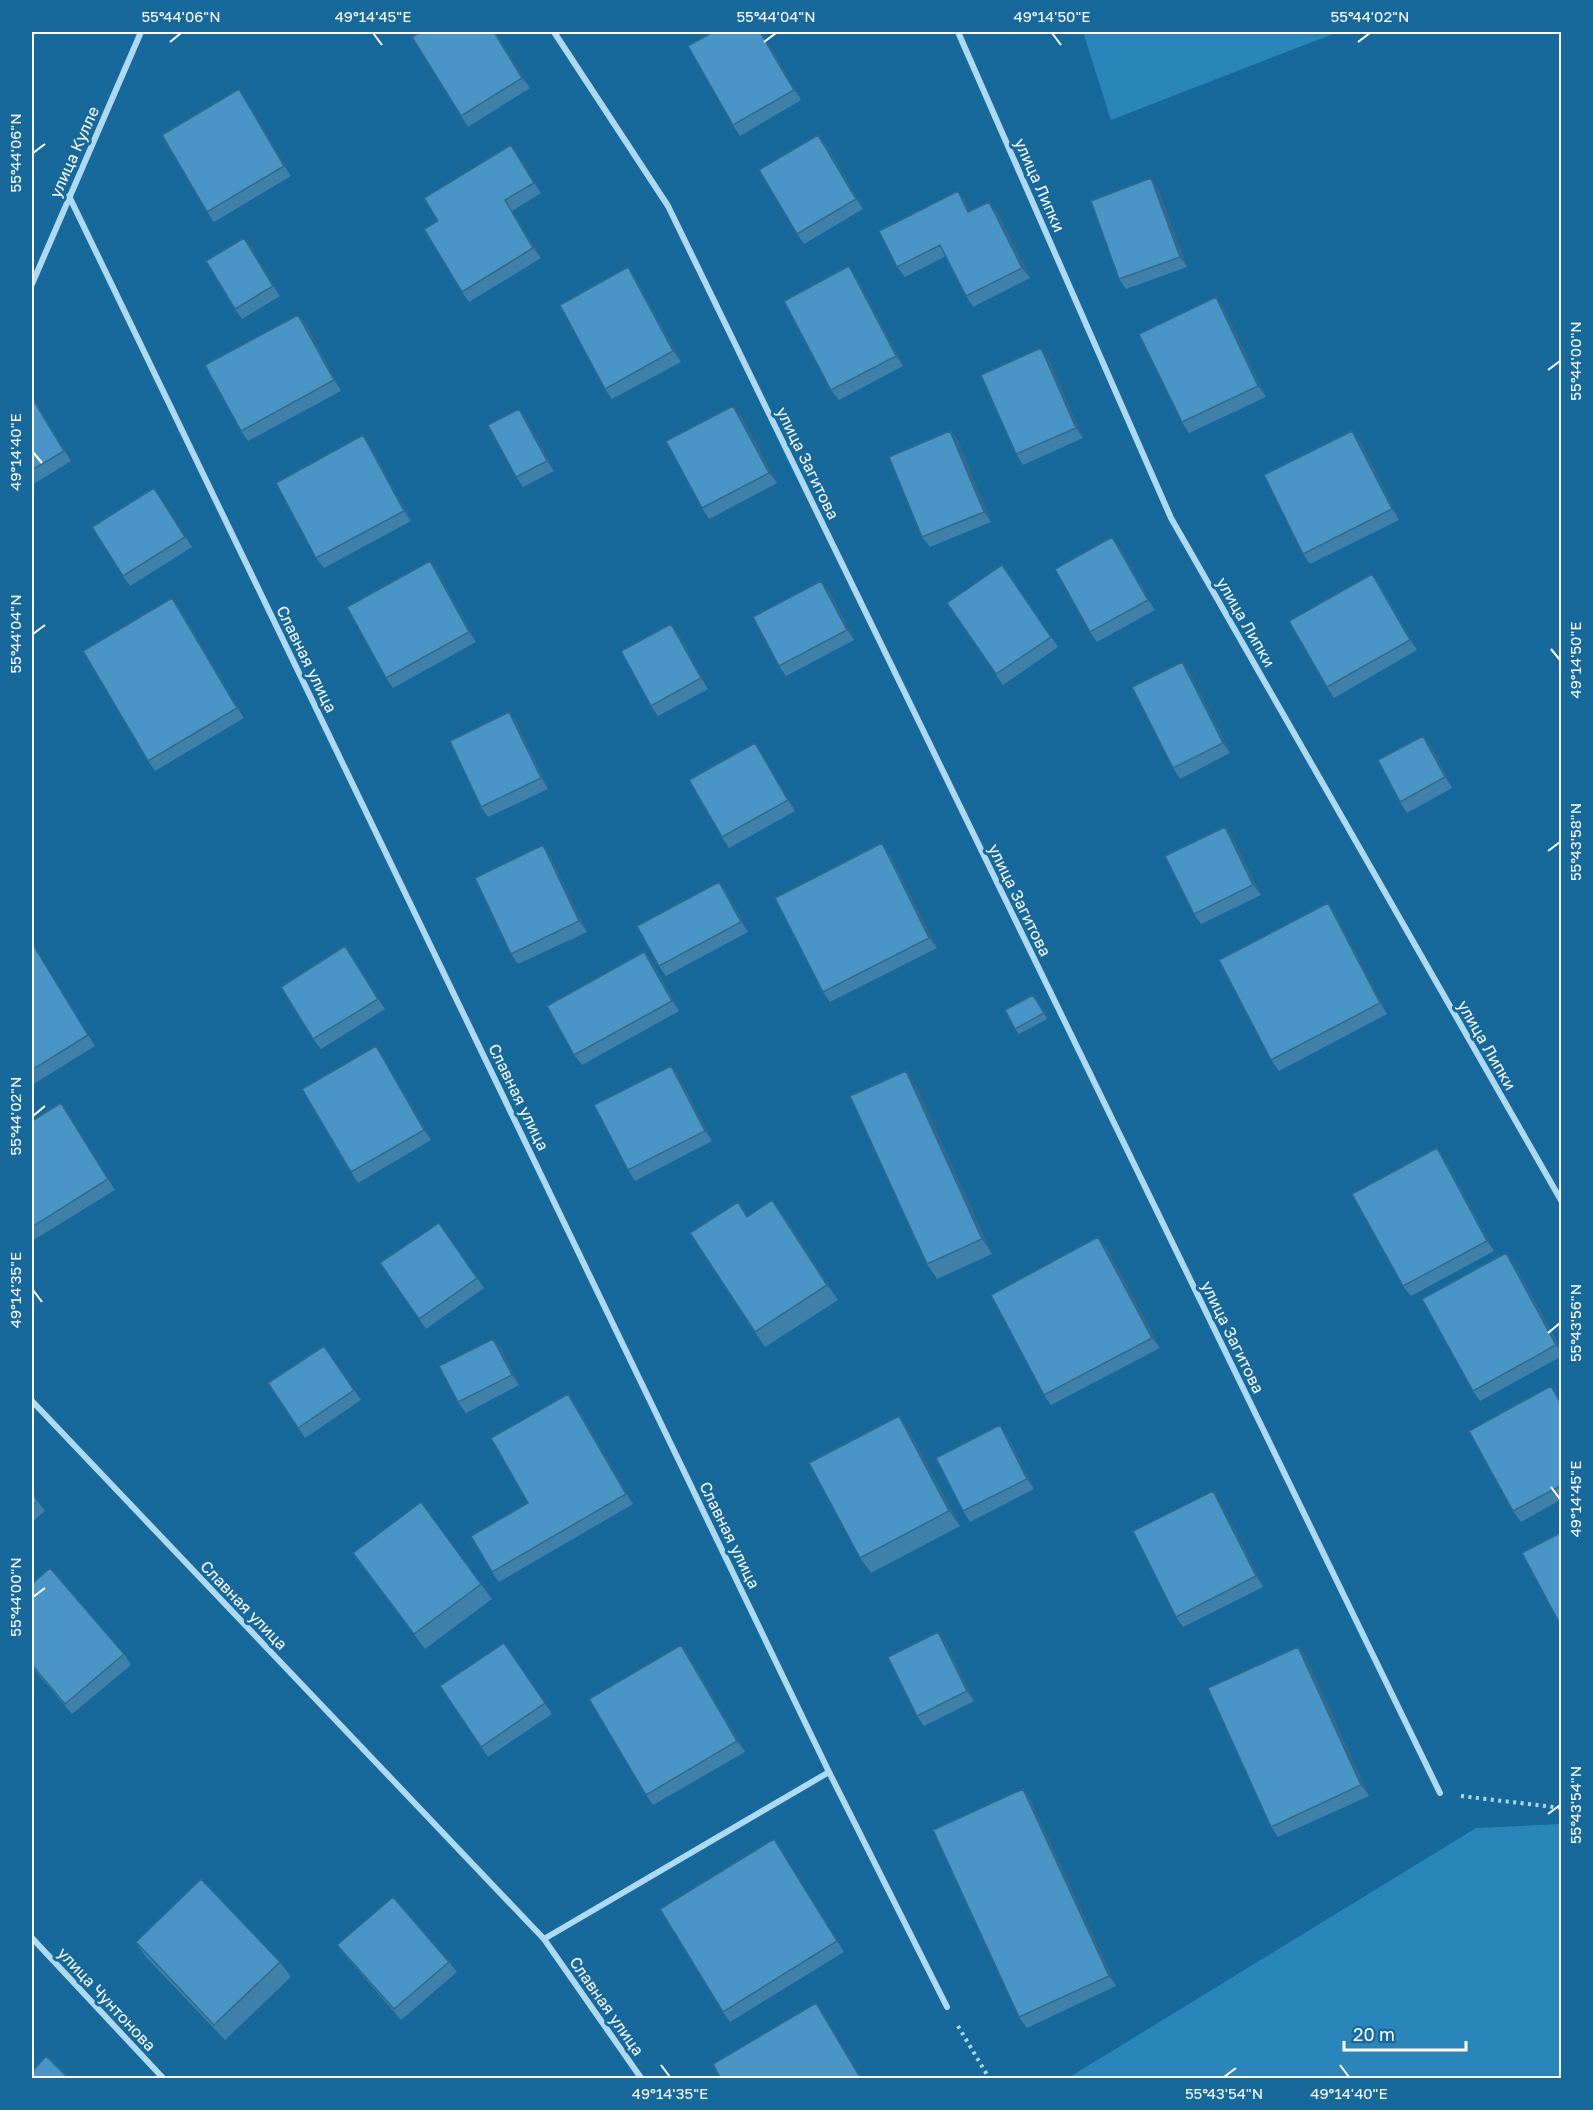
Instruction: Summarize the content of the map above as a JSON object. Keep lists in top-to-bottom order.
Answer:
{
  "streets": {
    "street": [
      "улица Кулле",
      "улица Липки",
      "улица Загитова",
      "Славная улица",
      "улица Чунтонова"
    ]
  },
  "crossings": [
    ["улица Кулле", "Славная улица"]
  ],
  "scale_bar": "20 m",
  "coordinates": [
    "55°44'06\"N",
    "49°14'45\"E",
    "55°44'04\"N",
    "49°14'50\"E",
    "55°44'02\"N",
    "55°44'00\"N",
    "49°14'40\"E",
    "55°43'58\"N",
    "49°14'35\"E",
    "55°43'56\"N",
    "55°43'54\"N"
  ]
}
